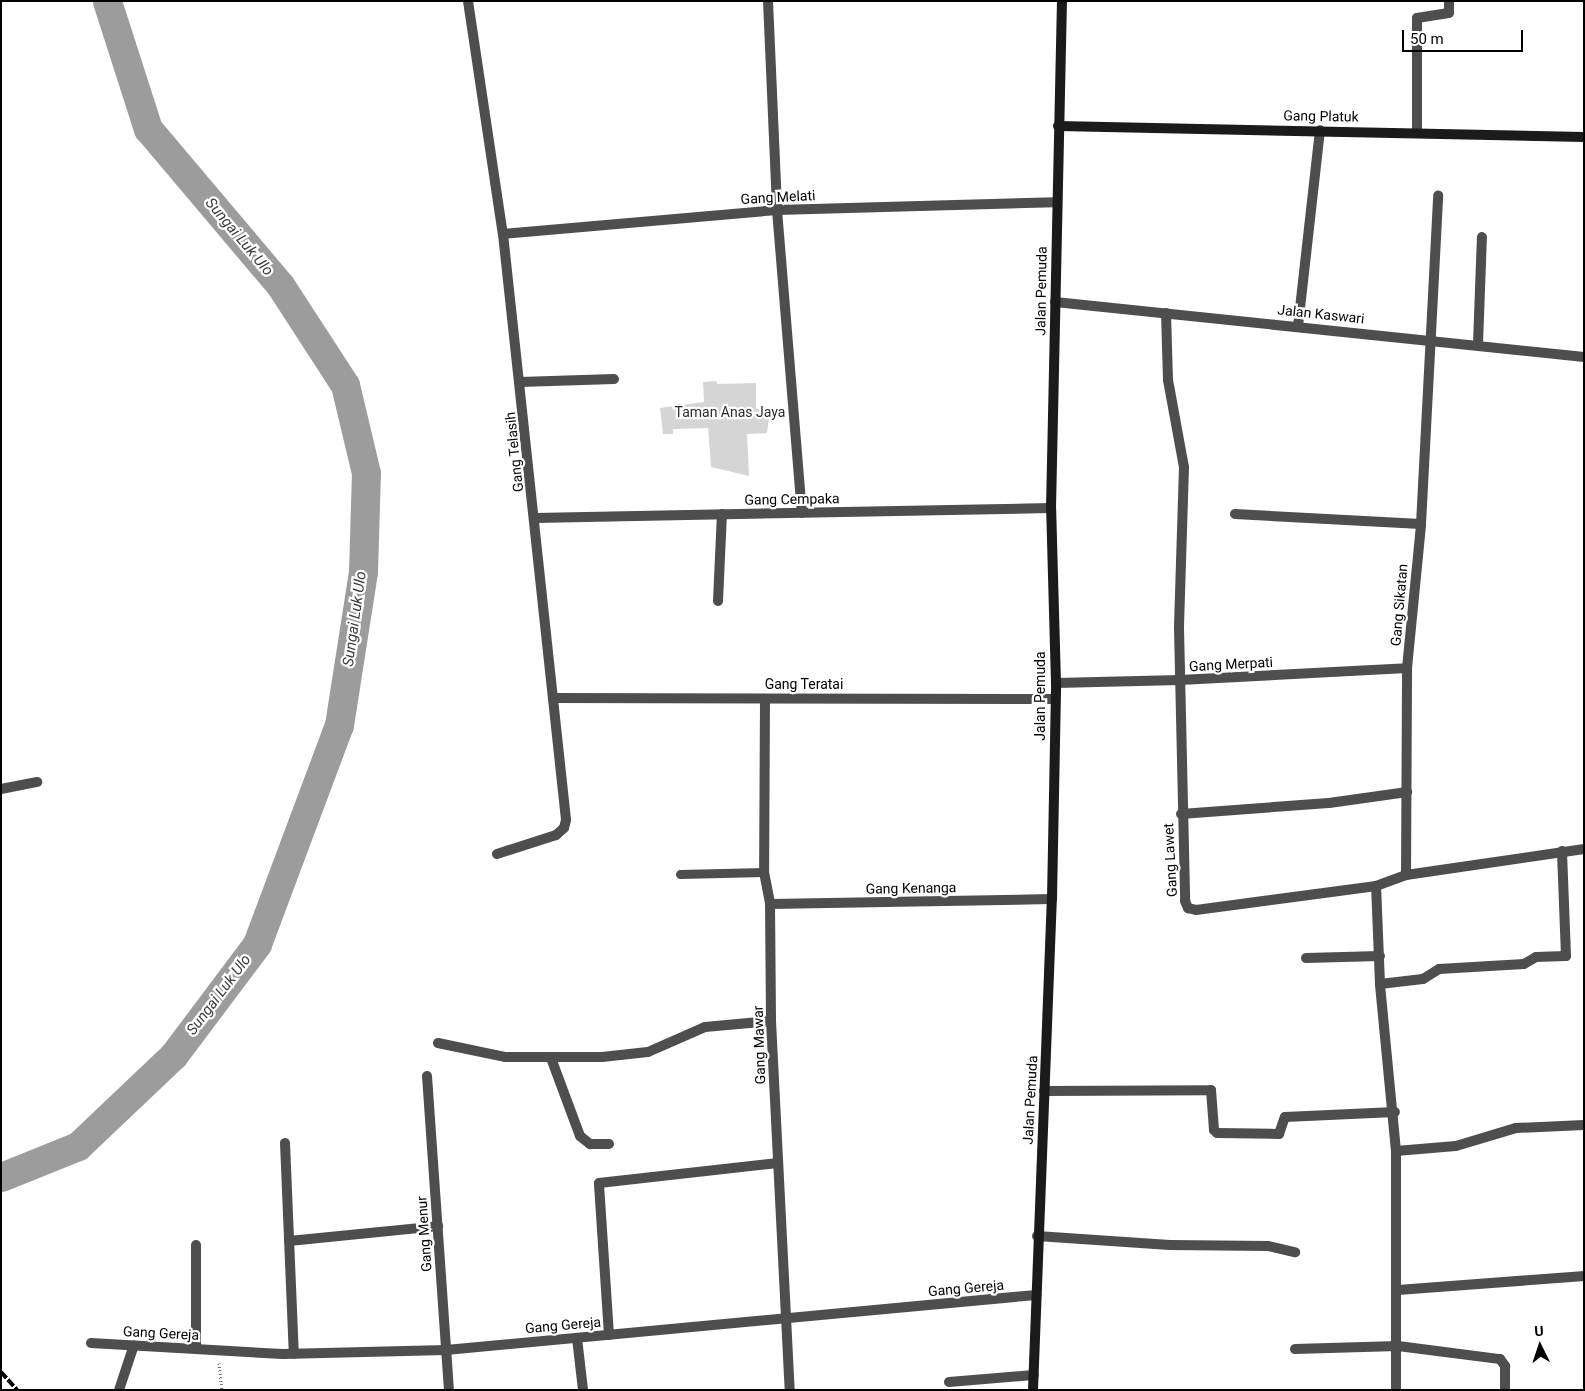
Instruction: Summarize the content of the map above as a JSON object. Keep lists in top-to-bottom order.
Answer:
{
  "streets": {
    "main road": ["Gang Platuk", "Jalan Pemuda"],
    "street": [
      "Gang Melati",
      "Jalan Kaswari",
      "Gang Telasih",
      "Gang Cempaka",
      "Gang Sikatan",
      "Gang Merpati",
      "Gang Teratai",
      "Gang Lawet",
      "Gang Kenanga",
      "Gang Mawar",
      "Gang Menur",
      "Gang Gereja"
    ]
  },
  "crossings": [
    ["Gang Platuk", "Jalan Pemuda"],
    ["Gang Melati", "Jalan Pemuda"],
    ["Gang Melati", "Gang Telasih"],
    ["Jalan Pemuda", "Jalan Kaswari"],
    ["Jalan Pemuda", "Gang Cempaka"],
    ["Jalan Pemuda", "Gang Merpati"],
    ["Jalan Pemuda", "Gang Teratai"],
    ["Jalan Pemuda", "Gang Kenanga"],
    ["Jalan Pemuda", "Gang Gereja"],
    ["Jalan Kaswari", "Gang Sikatan"],
    ["Jalan Kaswari", "Gang Lawet"],
    ["Gang Telasih", "Gang Cempaka"],
    ["Gang Telasih", "Gang Teratai"],
    ["Gang Sikatan", "Gang Merpati"],
    ["Gang Merpati", "Gang Lawet"],
    ["Gang Teratai", "Gang Mawar"],
    ["Gang Kenanga", "Gang Mawar"],
    ["Gang Mawar", "Gang Gereja"],
    ["Gang Menur", "Gang Gereja"]
  ],
  "water": ["Sungai Luk Ulo"],
  "parks": ["Taman Anas Jaya"],
  "scale_bar": "50 m",
  "north": "top"
}
